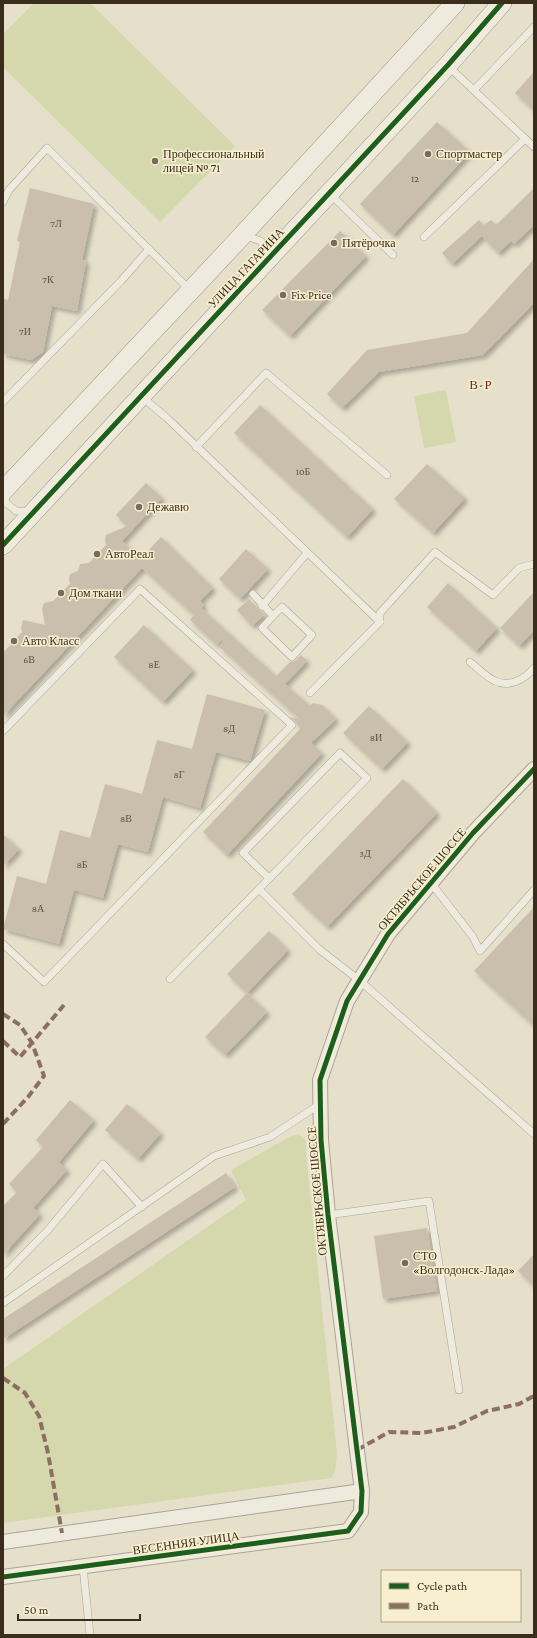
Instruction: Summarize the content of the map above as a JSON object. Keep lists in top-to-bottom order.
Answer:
{
  "streets": {
    "street": ["УЛИЦА ГАГАРИНА", "ОКТЯБРЬСКОЕ ШОССЕ", "ВЕСЕННЯЯ УЛИЦА"]
  },
  "crossings": [
    ["ОКТЯБРЬСКОЕ ШОССЕ", "ВЕСЕННЯЯ УЛИЦА"]
  ],
  "districts": ["В-Р"],
  "places": [
    "Спортмастер",
    "Профессиональный лицей № 71",
    "Пятёрочка",
    "Fix Price",
    "Дежавю",
    "АвтоРеал",
    "Дом ткани",
    "Авто Класс",
    "СТО «Волгодонск-Лада»"
  ],
  "house_numbers": [
    "12",
    "7Л",
    "7К",
    "7И",
    "10Б",
    "6В",
    "8Е",
    "8Д",
    "8И",
    "8Г",
    "8В",
    "3Д",
    "8Б",
    "8А"
  ],
  "legend": ["Cycle path", "Path"],
  "scale_bar": "50 m"
}
